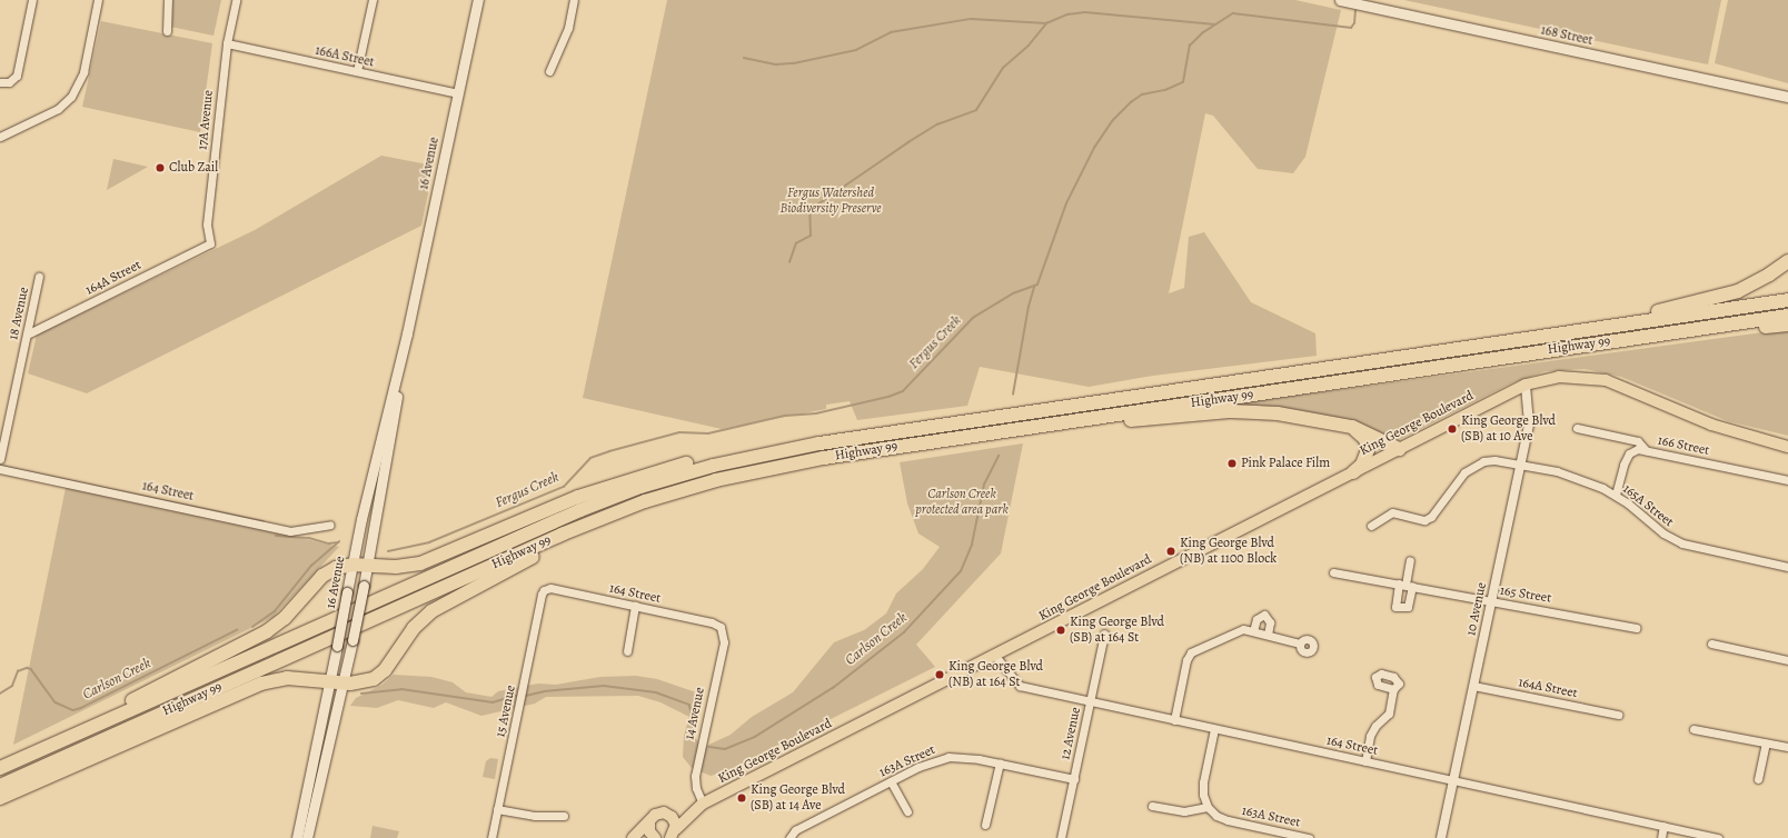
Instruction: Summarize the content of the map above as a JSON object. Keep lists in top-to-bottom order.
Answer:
{
  "streets": {
    "highway": ["Highway 99"],
    "main road": ["168 Street", "16 Avenue", "King George Boulevard"],
    "street": [
      "166A Street",
      "17A Avenue",
      "164A Street",
      "18 Avenue",
      "166 Street",
      "164 Street",
      "165A Street",
      "165 Street",
      "10 Avenue",
      "15 Avenue",
      "14 Avenue",
      "12 Avenue",
      "163A Street"
    ]
  },
  "crossings": [
    ["166A Street", "17A Avenue"],
    ["166A Street", "16 Avenue"],
    ["17A Avenue", "164A Street"],
    ["164A Street", "18 Avenue"],
    ["164A Street", "10 Avenue"],
    ["King George Boulevard", "164 Street"],
    ["King George Boulevard", "10 Avenue"],
    ["King George Boulevard", "14 Avenue"],
    ["164 Street", "10 Avenue"],
    ["164 Street", "15 Avenue"],
    ["164 Street", "14 Avenue"],
    ["164 Street", "12 Avenue"],
    ["165A Street", "10 Avenue"],
    ["165 Street", "10 Avenue"],
    ["12 Avenue", "163A Street"]
  ],
  "water": ["Fergus Creek", "Carlson Creek"],
  "parks": ["Fergus Watershed Biodiversity Preserve", "Carlson Creek protected area park"],
  "places": [
    "Club Zail",
    "King George Blvd (SB) at 10 Ave",
    "Pink Palace Film",
    "King George Blvd (NB) at 1100 Block",
    "King George Blvd (SB) at 164 St",
    "King George Blvd (NB) at 164 St",
    "King George Blvd (SB) at 14 Ave"
  ]
}
